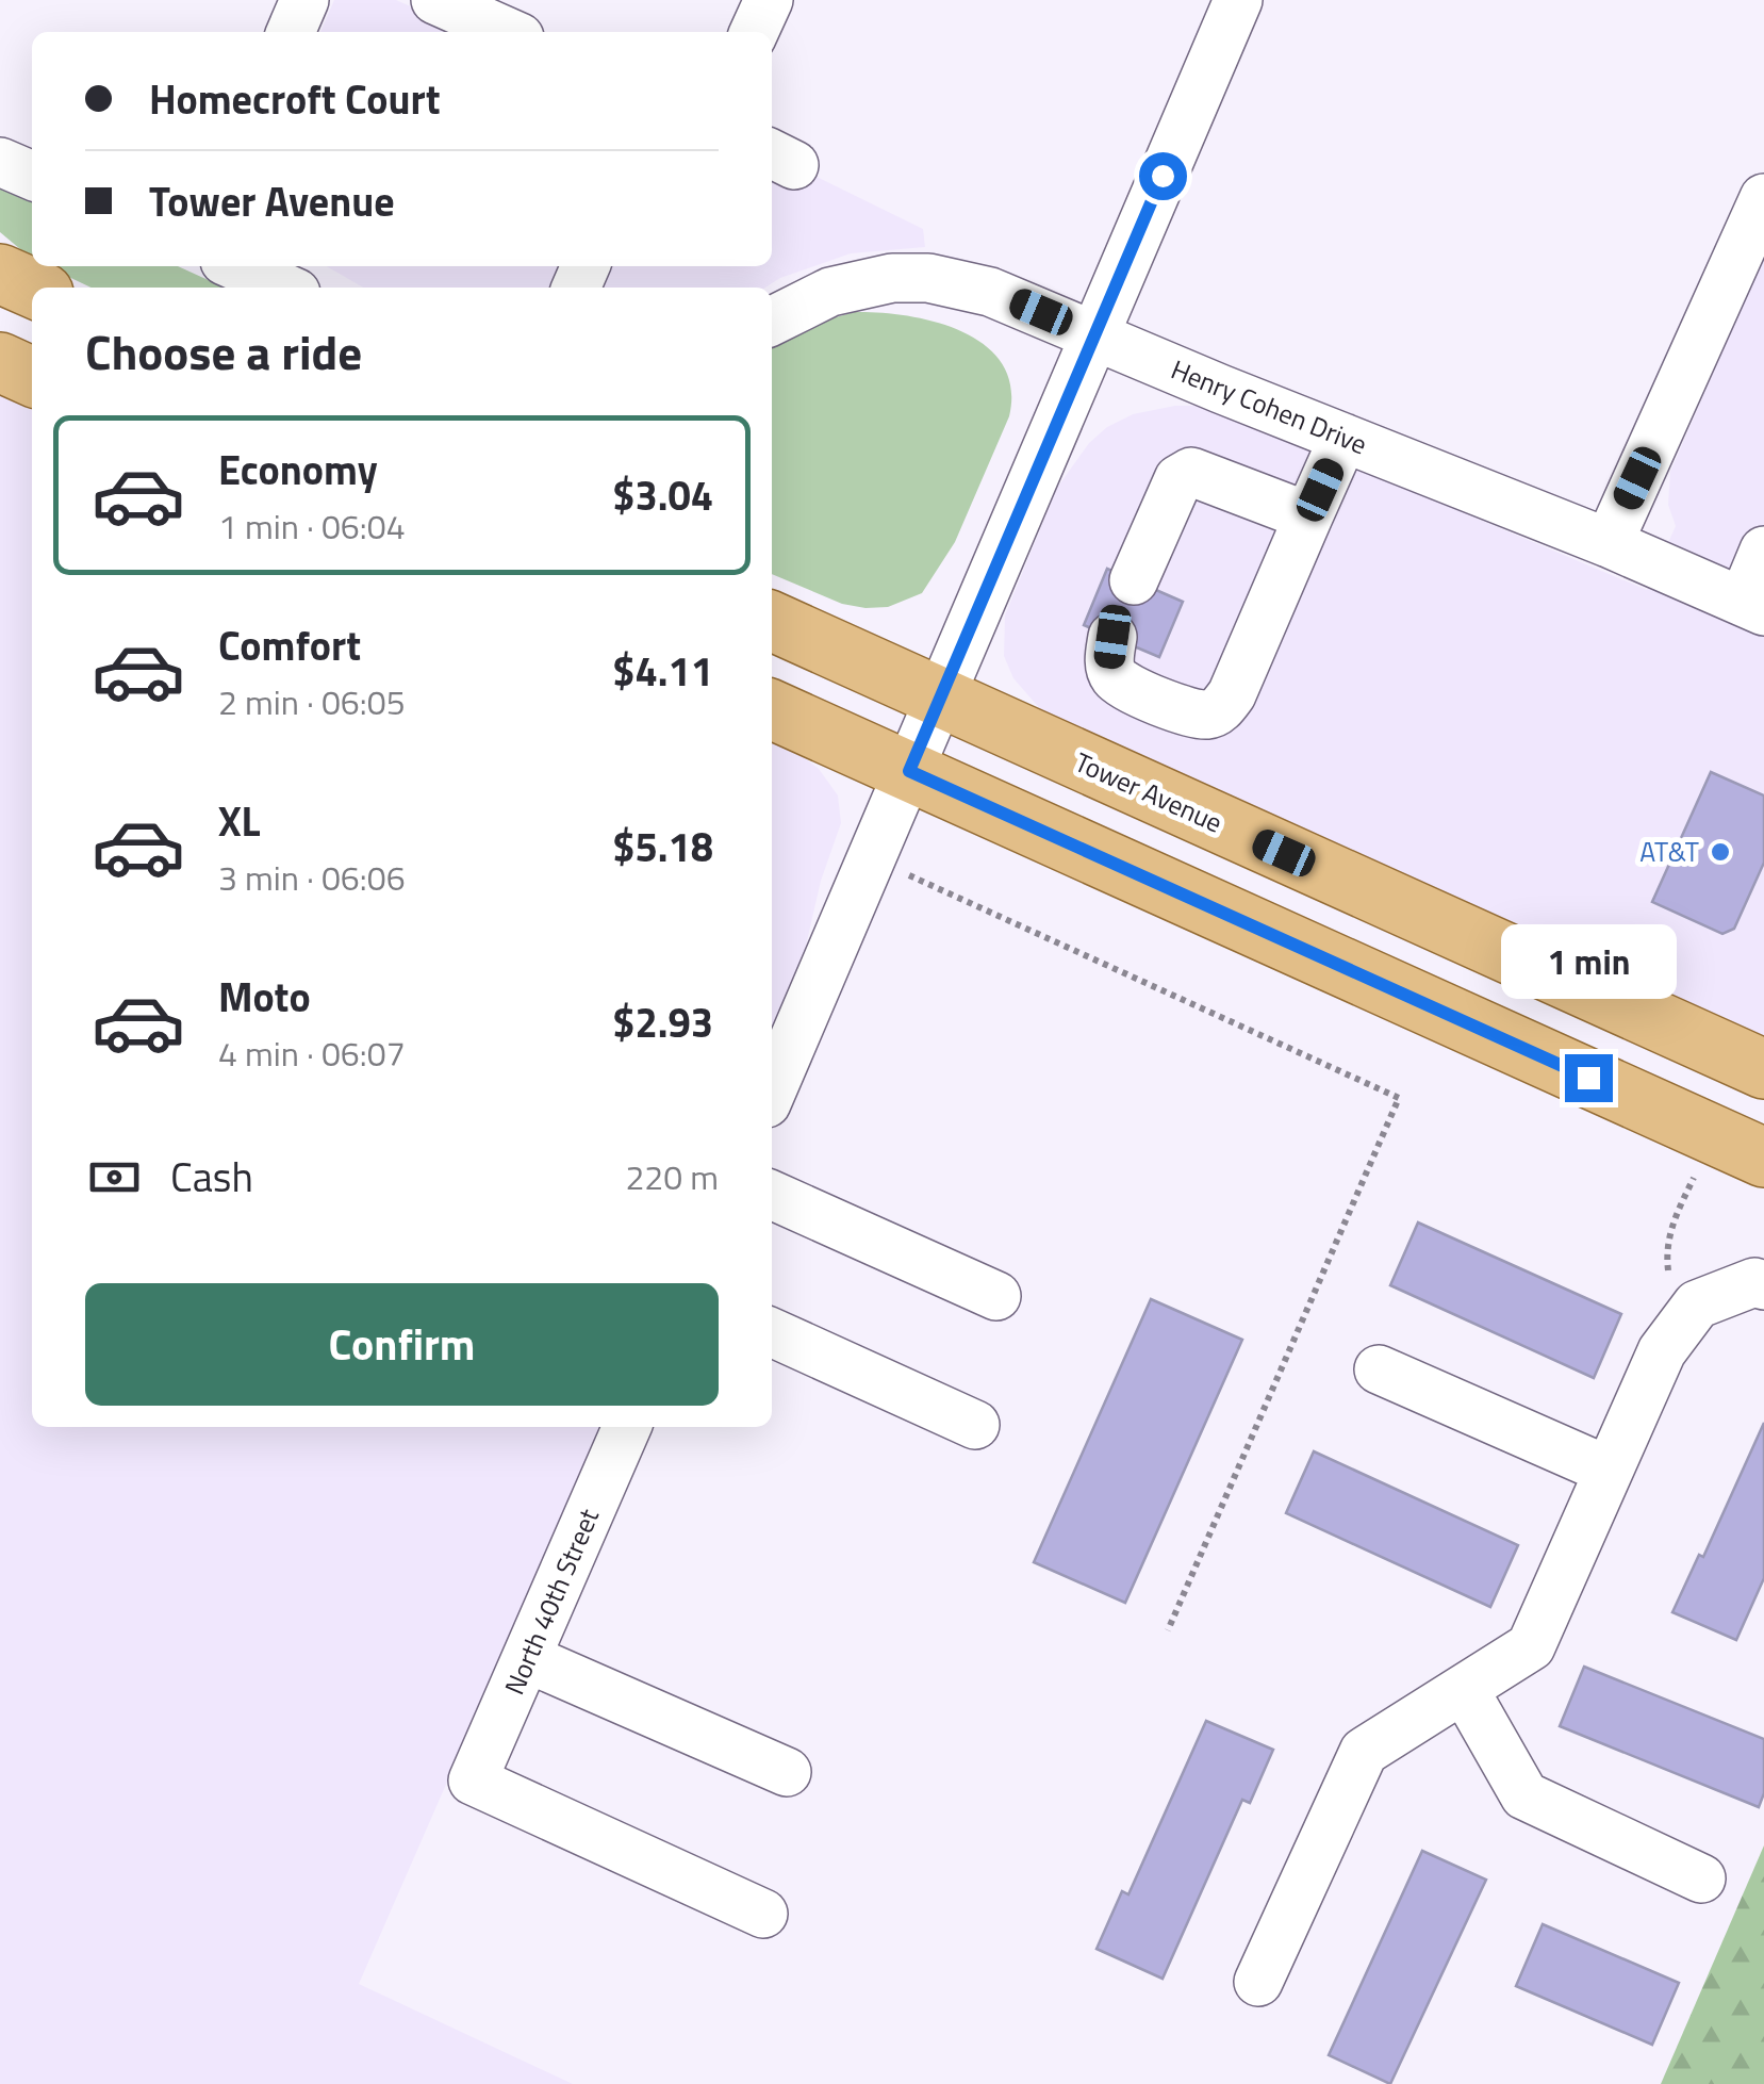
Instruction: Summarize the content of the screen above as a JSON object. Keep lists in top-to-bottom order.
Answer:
{
  "streets": {
    "main road": ["Tower Avenue"],
    "street": ["Henry Cohen Drive", "North 40th Street"]
  },
  "places": ["AT&T"],
  "page": {
    "banner": ["Homecroft Court", "Tower Avenue"],
    "heading": "Choose a ride",
    "list": [
      {
        "name": "Economy",
        "note": "1 min · 06:04",
        "value": "$3.04"
      },
      {
        "name": "Comfort",
        "note": "2 min · 06:05",
        "value": "$4.11"
      },
      {
        "name": "XL",
        "note": "3 min · 06:06",
        "value": "$5.18"
      },
      {
        "name": "Moto",
        "note": "4 min · 06:07",
        "value": "$2.93"
      }
    ],
    "bubble": "1 min",
    "pay": ["Cash", "220 m"],
    "buttons": "Confirm"
  }
}
